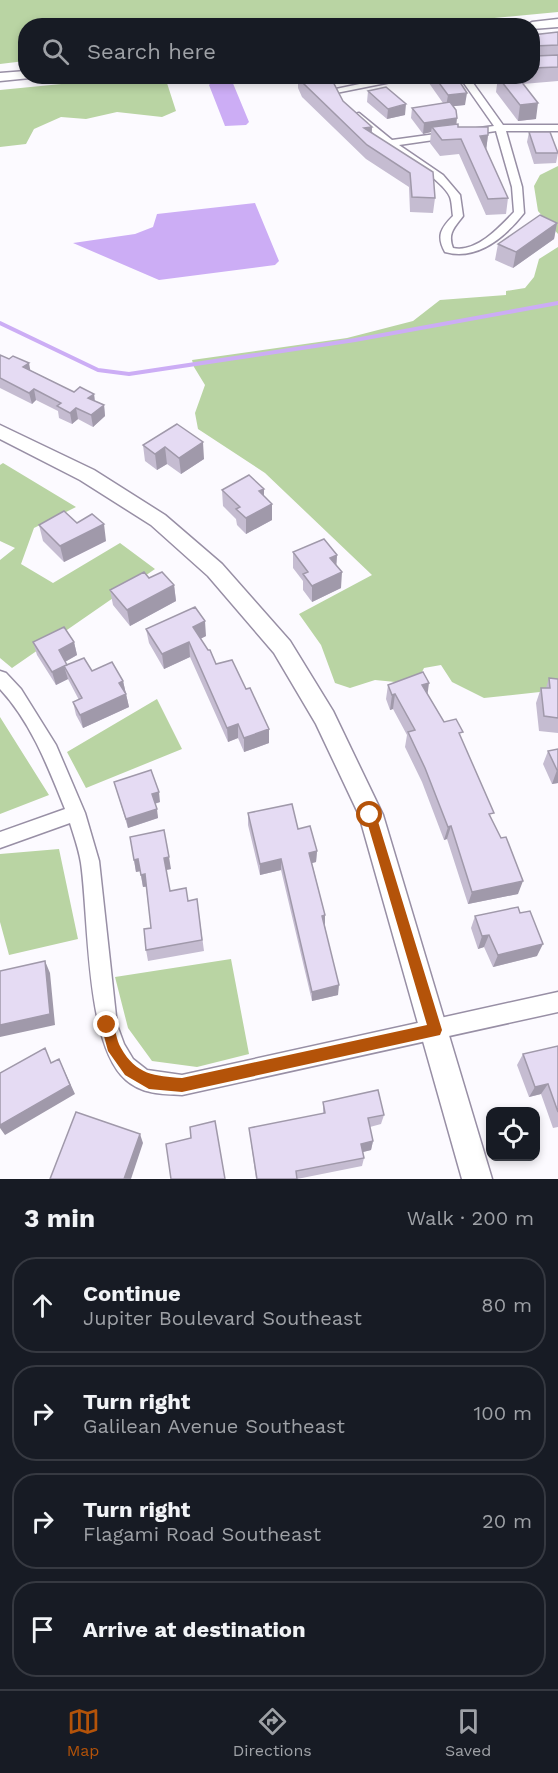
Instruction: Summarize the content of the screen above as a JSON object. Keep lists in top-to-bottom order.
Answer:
{
  "page": {
    "search": "Search here",
    "heading": ["3 min", "Walk · 200 m"],
    "list": [
      ["Continue", "Jupiter Boulevard Southeast", "80 m"],
      ["Turn right", "Galilean Avenue Southeast", "100 m"],
      ["Turn right", "Flagami Road Southeast", "20 m"],
      "Arrive at destination"
    ],
    "nav": ["Map", "Directions", "Saved"]
  }
}
